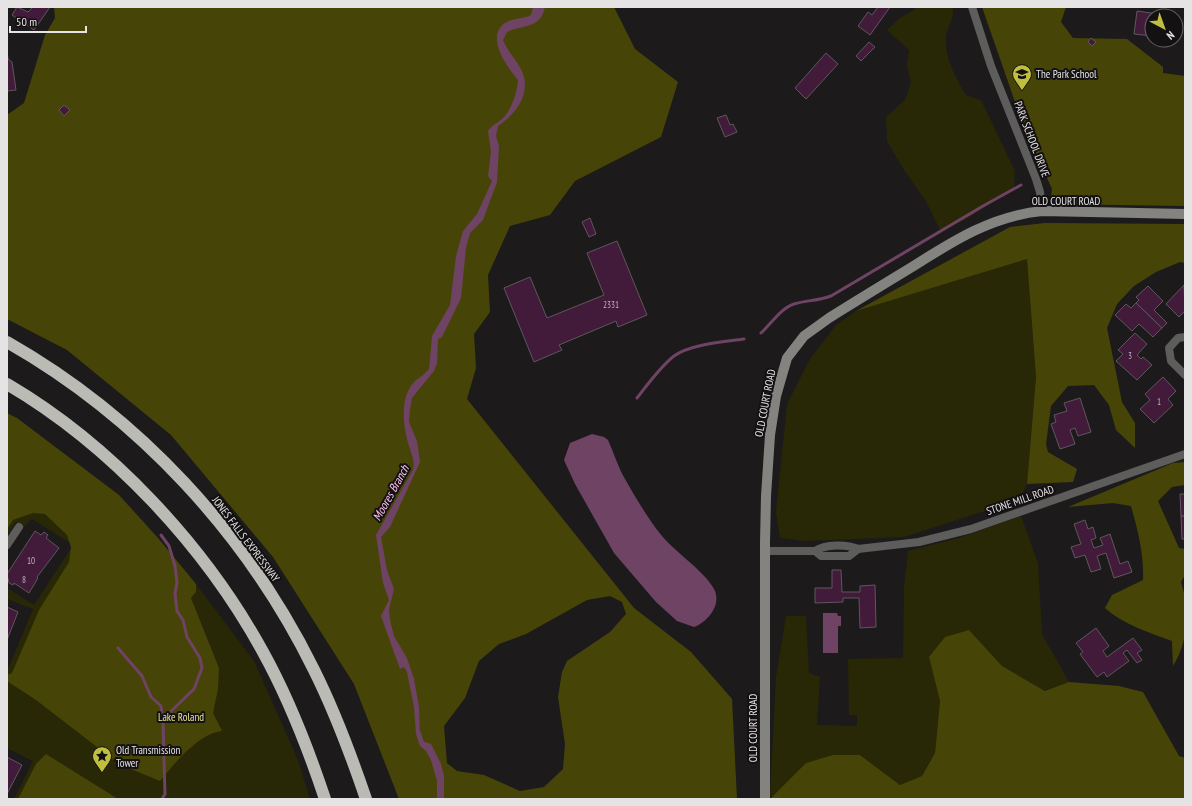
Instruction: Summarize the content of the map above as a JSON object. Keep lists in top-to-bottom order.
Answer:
{
  "streets": {
    "highway": ["JONES FALLS EXPRESSWAY"],
    "main road": ["OLD COURT ROAD"],
    "street": ["PARK SCHOOL DRIVE", "STONE MILL ROAD"]
  },
  "crossings": [
    ["PARK SCHOOL DRIVE", "OLD COURT ROAD"],
    ["OLD COURT ROAD", "STONE MILL ROAD"]
  ],
  "water": ["Moores Branch"],
  "parks": ["Lake Roland"],
  "places": {
    "school or university": ["The Park School"],
    "place": ["Old Transmission Tower"]
  },
  "house_numbers": [
    "2331",
    "3",
    "1",
    "10",
    "8"
  ],
  "scale_bar": "50 m",
  "north": "bottom right"
}
